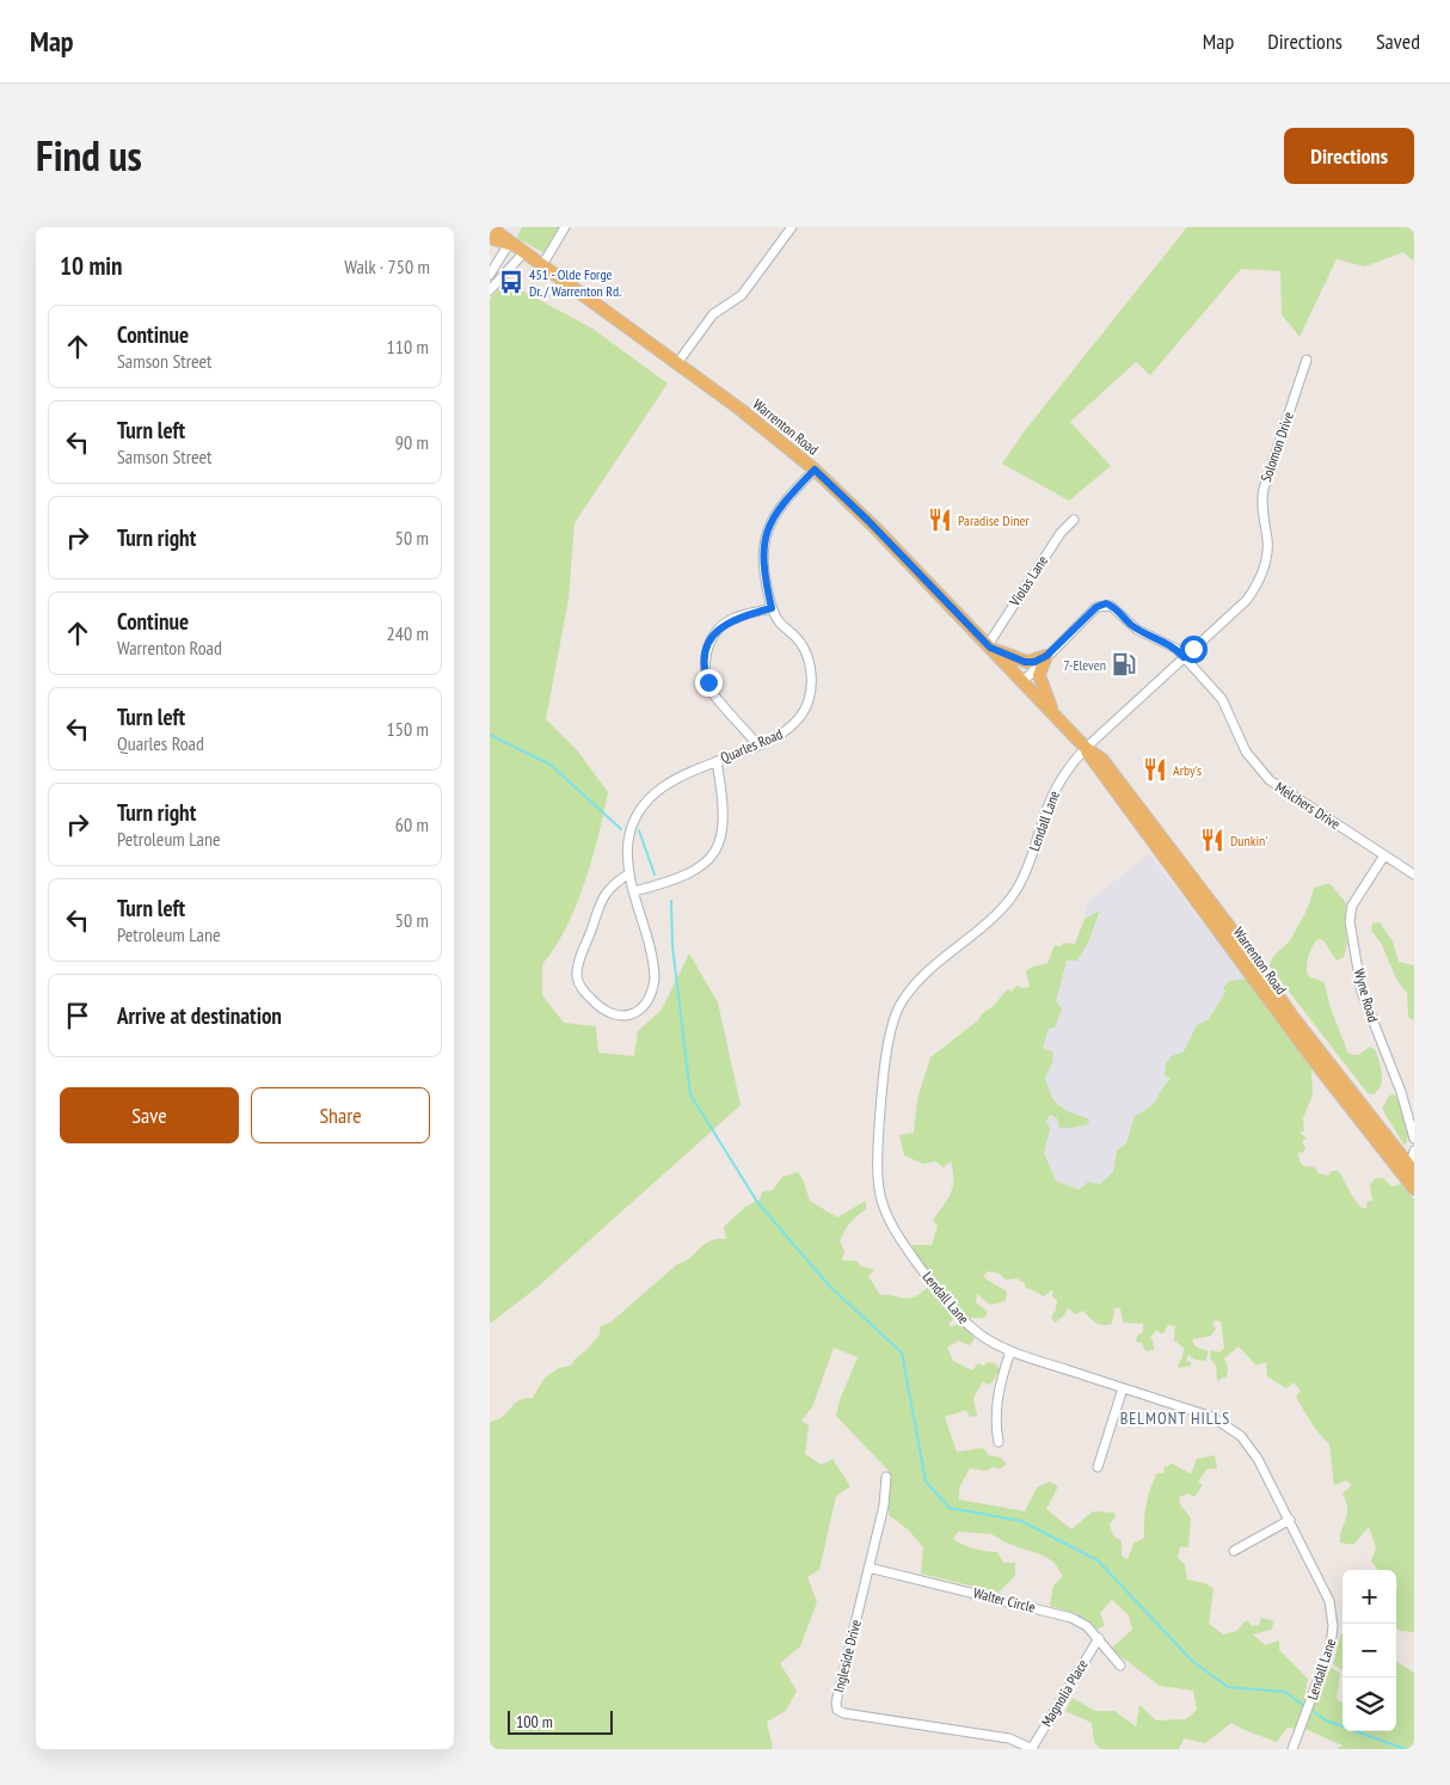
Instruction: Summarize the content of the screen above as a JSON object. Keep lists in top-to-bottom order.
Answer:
{
  "streets": {
    "main road": ["Warrenton Road"],
    "street": [
      "Solomon Drive",
      "Violas Lane",
      "Quarles Road",
      "Melchers Drive",
      "Lendall Lane",
      "Wyne Road",
      "Walter Circle",
      "Ingleside Drive",
      "Magnolia Place"
    ]
  },
  "crossings": [
    ["Warrenton Road", "Solomon Drive"],
    ["Warrenton Road", "Violas Lane"],
    ["Warrenton Road", "Quarles Road"],
    ["Warrenton Road", "Lendall Lane"],
    ["Solomon Drive", "Melchers Drive"],
    ["Solomon Drive", "Lendall Lane"],
    ["Melchers Drive", "Wyne Road"],
    ["Walter Circle", "Ingleside Drive"],
    ["Walter Circle", "Magnolia Place"],
    ["Ingleside Drive", "Magnolia Place"]
  ],
  "districts": ["BELMONT HILLS"],
  "places": {
    "bus stop": ["451 - Olde Forge Dr. / Warrenton Rd."],
    "restaurant": ["Paradise Diner", "Arby's", "Dunkin'"],
    "fuel station": ["7-Eleven"]
  },
  "scale_bar": "100 m",
  "page": {
    "header": "Map",
    "nav": ["Map", "Directions", "Saved"],
    "title": "Find us",
    "buttons": [
      "Directions",
      ["Save", "Share"]
    ],
    "heading": ["10 min", "Walk · 750 m"],
    "list": [
      ["Continue", "Samson Street", "110 m"],
      ["Turn left", "Samson Street", "90 m"],
      ["Turn right", "50 m"],
      ["Continue", "Warrenton Road", "240 m"],
      ["Turn left", "Quarles Road", "150 m"],
      ["Turn right", "Petroleum Lane", "60 m"],
      ["Turn left", "Petroleum Lane", "50 m"],
      "Arrive at destination"
    ],
    "map_buttons": ["+", "−"],
    "scale": "100 m"
  }
}
